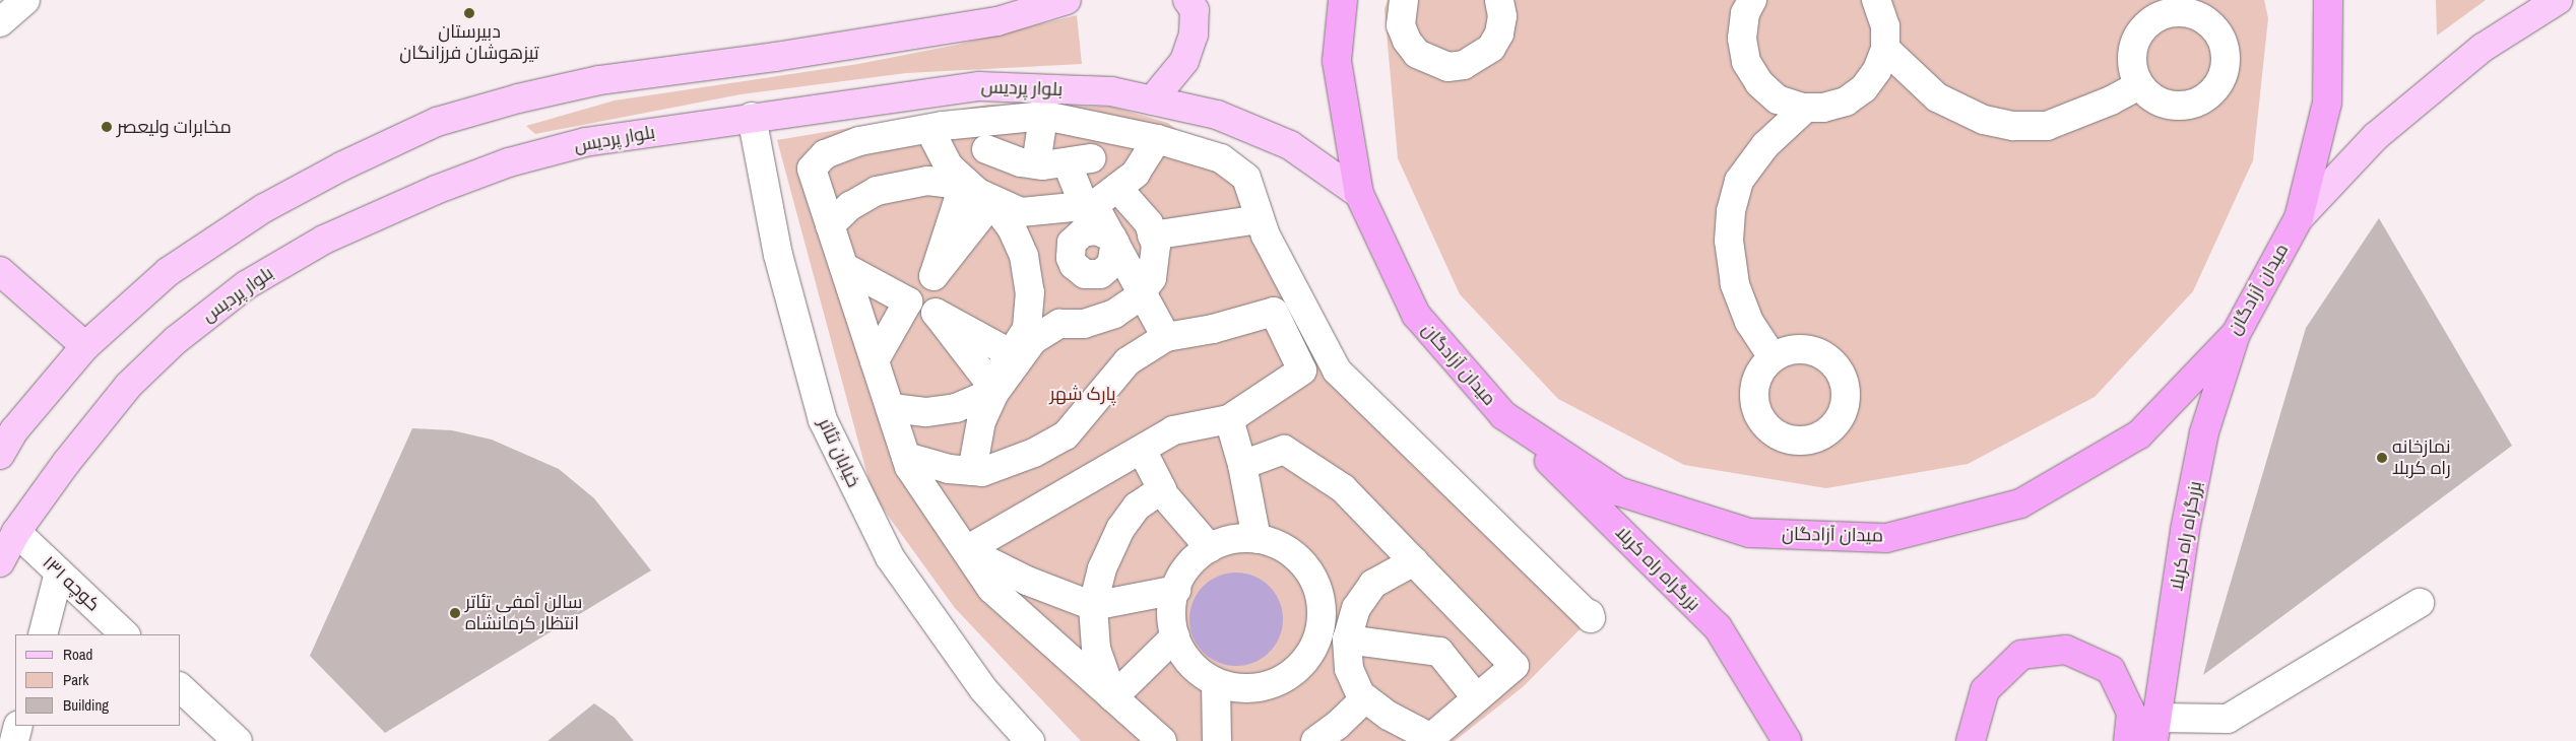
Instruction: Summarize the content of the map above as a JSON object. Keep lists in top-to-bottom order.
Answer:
{
  "streets": {
    "highway": ["میدان آزادگان", "بزرگراه راه کربلا"],
    "main road": ["بلوار پردیس"],
    "street": ["خیابان تئاتر", "کوچه ۱۳۱"]
  },
  "crossings": [
    ["بلوار پردیس", "میدان آزادگان"],
    ["بلوار پردیس", "خیابان تئاتر"],
    ["بلوار پردیس", "کوچه ۱۳۱"],
    ["میدان آزادگان", "بزرگراه راه کربلا"]
  ],
  "parks": ["پارک شهر"],
  "places": [
    "دبیرستان تیزهوشان فرزانگان",
    "مخابرات ولیعصر",
    "نمازخانه راه کربلا",
    "سالن آمفی تئاتر انتظار کرمانشاه"
  ],
  "legend": ["Road", "Park", "Building"]
}
